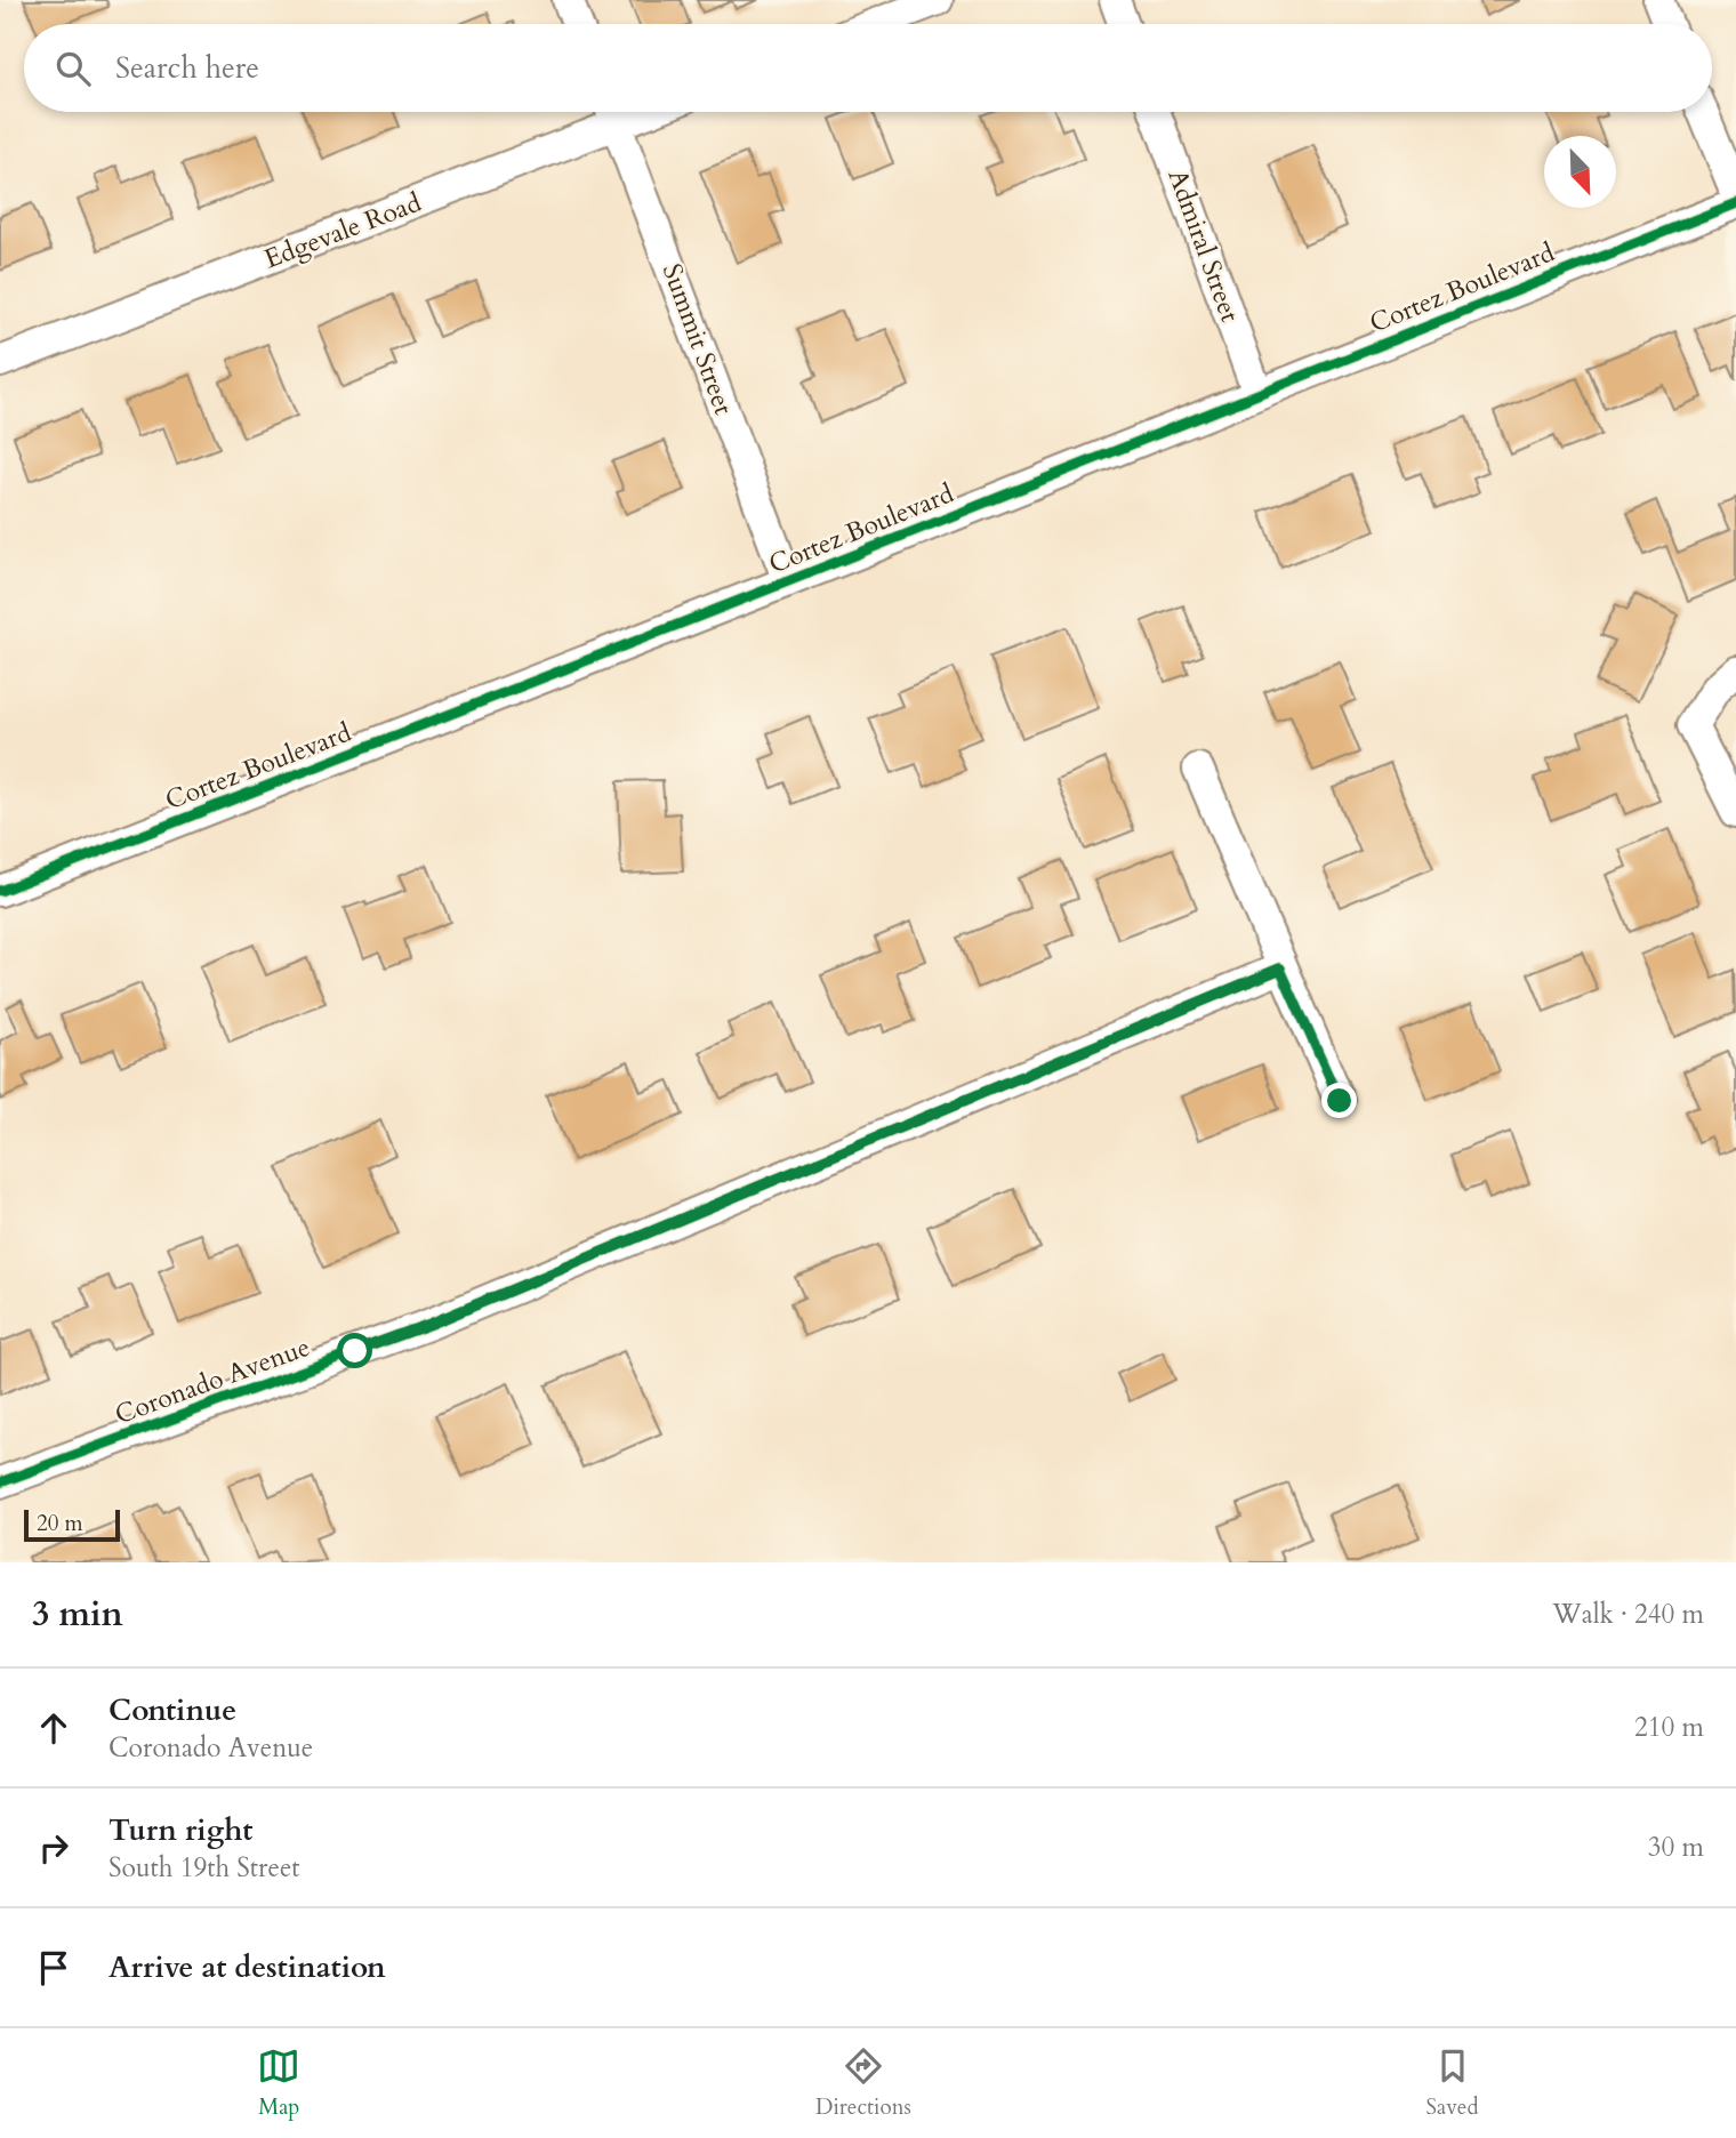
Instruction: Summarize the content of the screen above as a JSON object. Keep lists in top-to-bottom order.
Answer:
{
  "streets": {
    "street": [
      "Edgevale Road",
      "Admiral Street",
      "Cortez Boulevard",
      "Summit Street",
      "Coronado Avenue"
    ]
  },
  "crossings": [
    ["Admiral Street", "Cortez Boulevard"],
    ["Cortez Boulevard", "Summit Street"]
  ],
  "scale_bar": "20 m",
  "north": "bottom right",
  "page": {
    "search": "Search here",
    "scale": "20 m",
    "heading": ["3 min", "Walk · 240 m"],
    "list": [
      ["Continue", "Coronado Avenue", "210 m"],
      ["Turn right", "South 19th Street", "30 m"],
      "Arrive at destination"
    ],
    "nav": ["Map", "Directions", "Saved"]
  }
}
